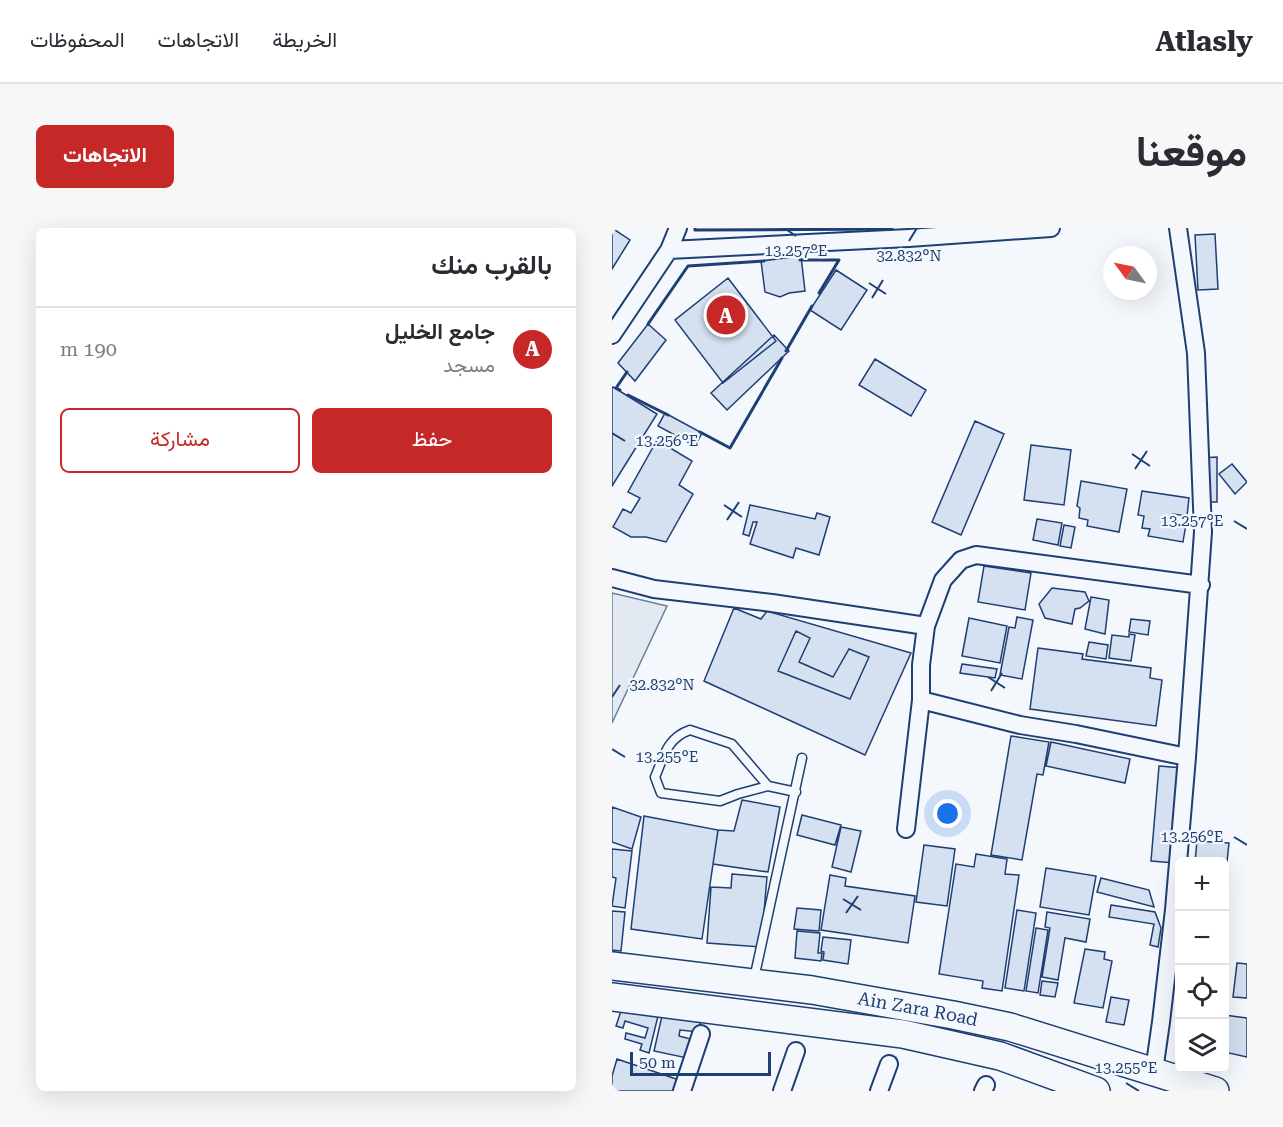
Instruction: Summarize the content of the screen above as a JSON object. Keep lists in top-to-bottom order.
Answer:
{
  "streets": {
    "main road": ["Ain Zara Road"]
  },
  "scale_bar": "50 m",
  "north": "top left",
  "page": {
    "header": "Atlasly",
    "nav": ["الخريطة", "الاتجاهات", "المحفوظات"],
    "title": "موقعنا",
    "buttons": [
      "الاتجاهات",
      ["حفظ", "مشاركة"]
    ],
    "heading": "بالقرب منك",
    "pins": "A",
    "list": [
      {
        "mark": "A",
        "name": "جامع الخليل",
        "note": "مسجد",
        "value": "190 m"
      }
    ],
    "map_buttons": ["+", "−"],
    "scale": "50 m"
  },
  "coordinates": [
    "13.257°E",
    "32.832°N",
    "13.256°E",
    "13.255°E"
  ]
}
